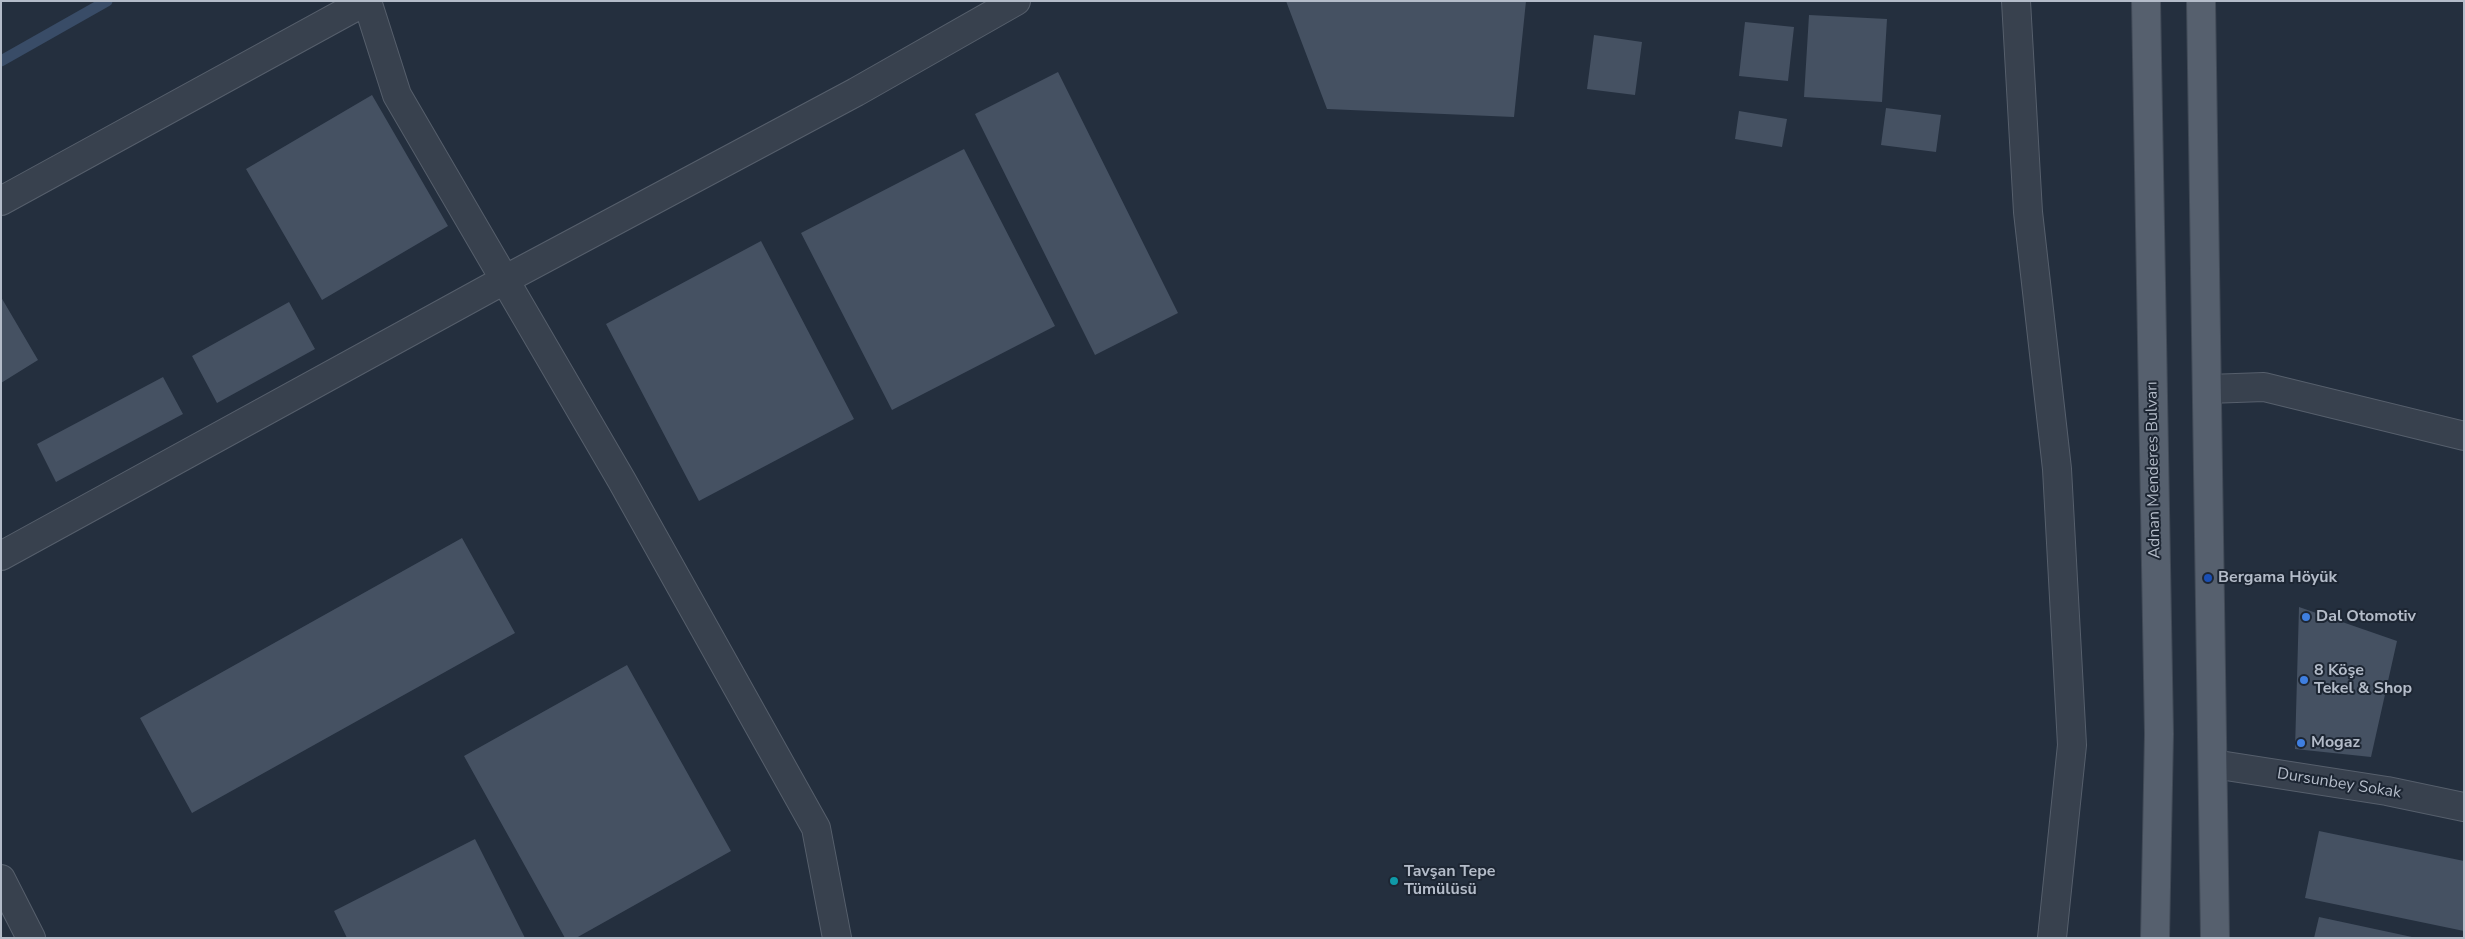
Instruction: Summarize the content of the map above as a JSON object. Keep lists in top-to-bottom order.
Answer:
{
  "streets": {
    "main road": ["Adnan Menderes Bulvarı"],
    "street": ["Dursunbey Sokak"]
  },
  "places": [
    "Bergama Höyük",
    "Dal Otomotiv",
    "8 Köşe Tekel & Shop",
    "Mogaz",
    "Tavşan Tepe Tümülüsü"
  ]
}
